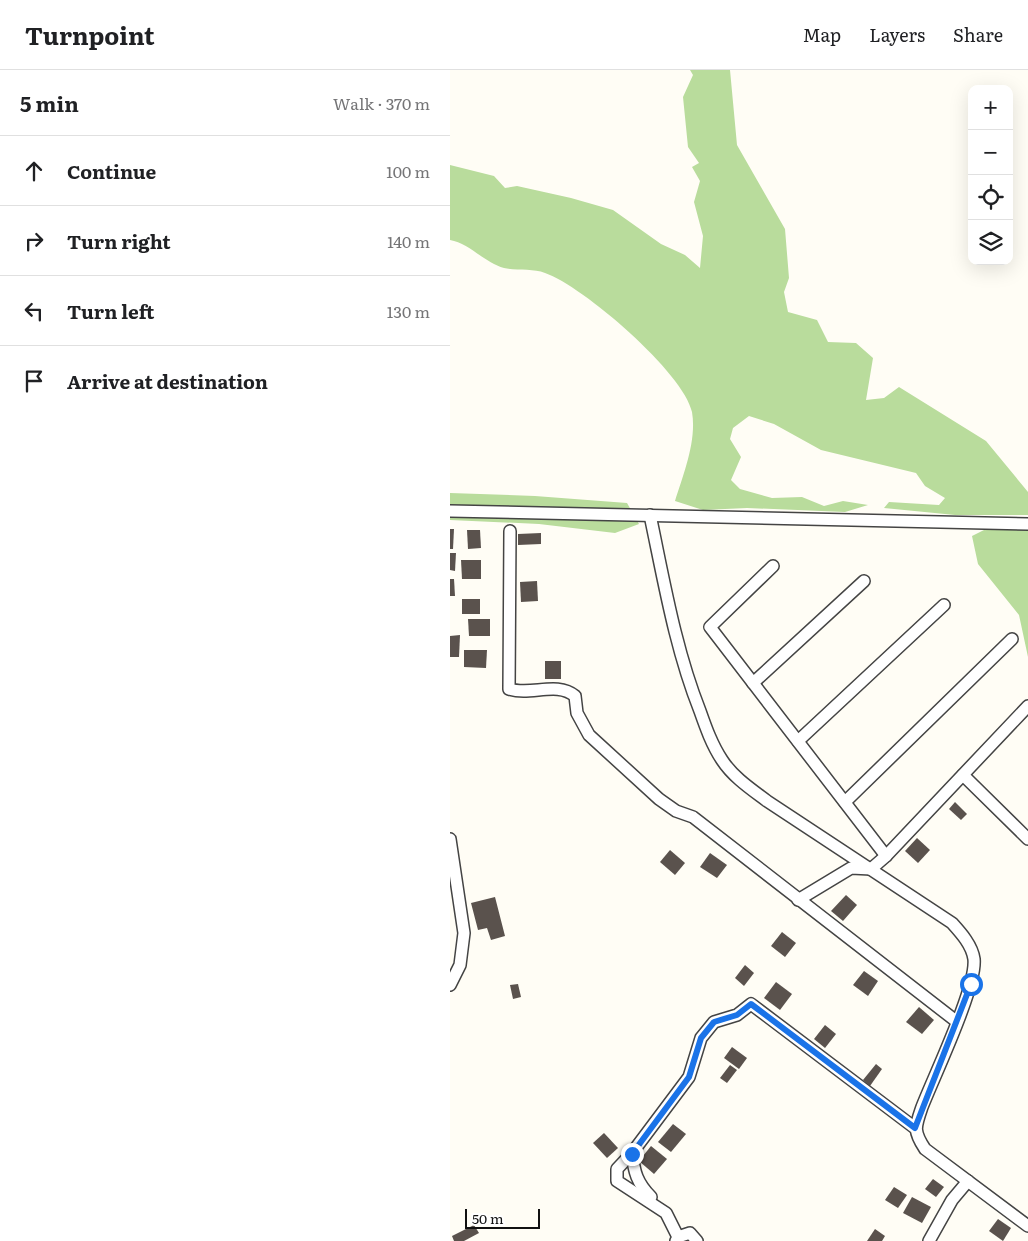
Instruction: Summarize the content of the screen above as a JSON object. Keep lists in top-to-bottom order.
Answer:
{
  "scale_bar": "50 m",
  "page": {
    "header": "Turnpoint",
    "nav": ["Map", "Layers", "Share"],
    "heading": ["5 min", "Walk · 370 m"],
    "map_buttons": ["+", "−"],
    "list": [
      ["Continue", "100 m"],
      ["Turn right", "140 m"],
      ["Turn left", "130 m"],
      "Arrive at destination"
    ],
    "scale": "50 m"
  }
}
